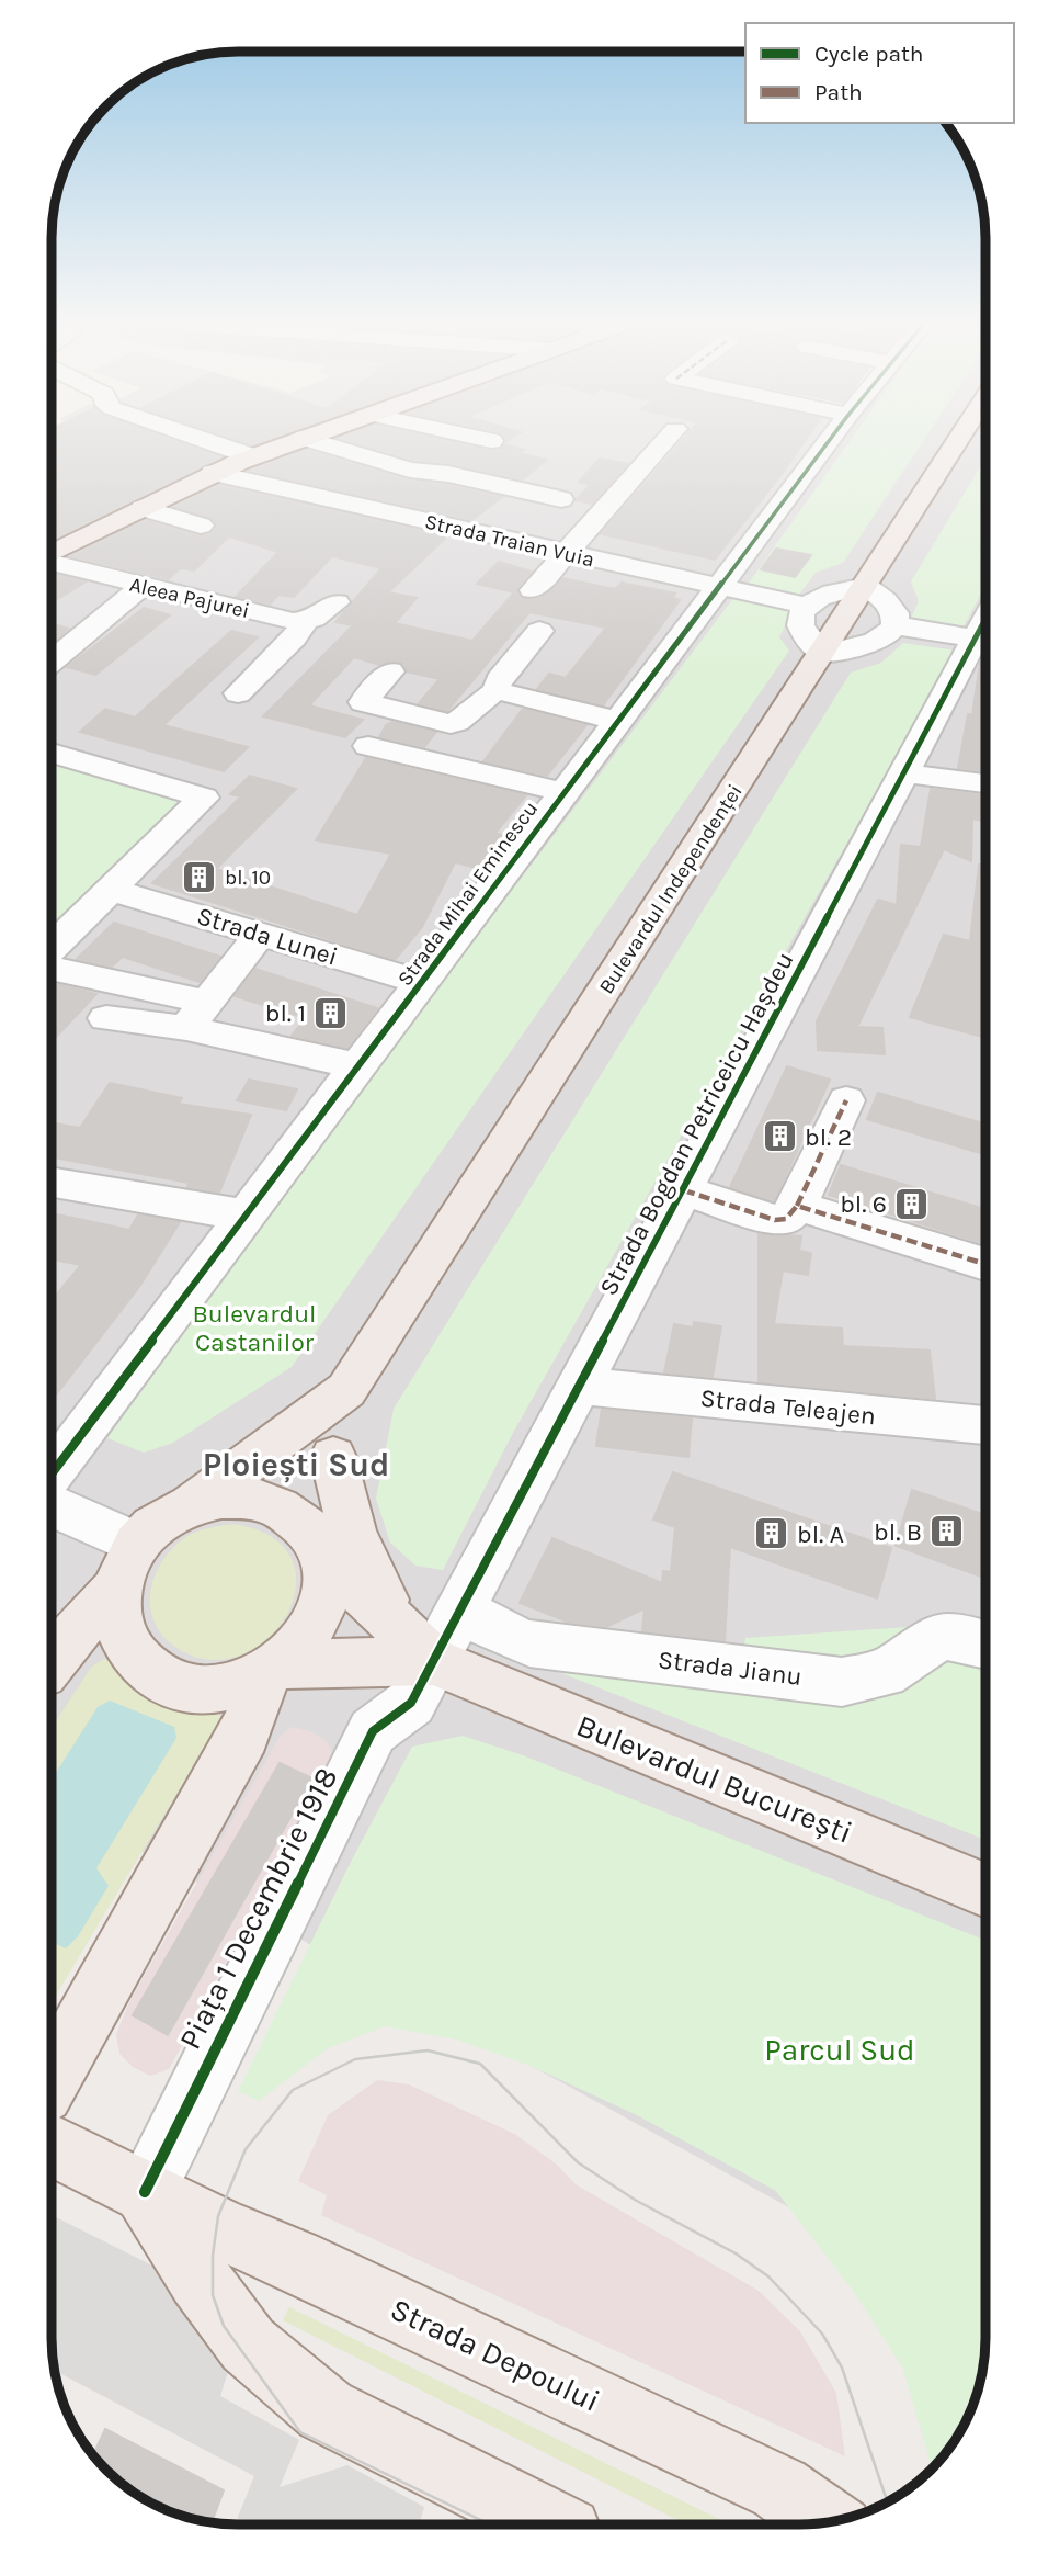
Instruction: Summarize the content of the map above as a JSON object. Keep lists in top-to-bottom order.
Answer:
{
  "streets": {
    "main road": ["Bulevardul Independenței", "Bulevardul București", "Strada Depoului"],
    "street": [
      "Strada Traian Vuia",
      "Aleea Pajurei",
      "Strada Mihai Eminescu",
      "Strada Lunei",
      "Strada Bogdan Petriceicu Hașdeu",
      "Strada Teleajen",
      "Strada Jianu",
      "Piața 1 Decembrie 1918"
    ]
  },
  "crossings": [
    ["Strada Traian Vuia", "Strada Mihai Eminescu"],
    ["Bulevardul Independenței", "Bulevardul București"],
    ["Strada Mihai Eminescu", "Strada Lunei"],
    ["Strada Bogdan Petriceicu Hașdeu", "Strada Teleajen"],
    ["Strada Bogdan Petriceicu Hașdeu", "Strada Jianu"],
    ["Strada Bogdan Petriceicu Hașdeu", "Bulevardul București"],
    ["Strada Bogdan Petriceicu Hașdeu", "Piața 1 Decembrie 1918"],
    ["Bulevardul București", "Piața 1 Decembrie 1918"],
    ["Piața 1 Decembrie 1918", "Strada Depoului"]
  ],
  "districts": ["Ploiești Sud"],
  "parks": ["Bulevardul Castanilor", "Parcul Sud"],
  "places": {
    "building": [
      "bl. 10",
      "bl. 1",
      "bl. 2",
      "bl. 6",
      "bl. B",
      "bl. A"
    ]
  },
  "legend": ["Cycle path", "Path"]
}
